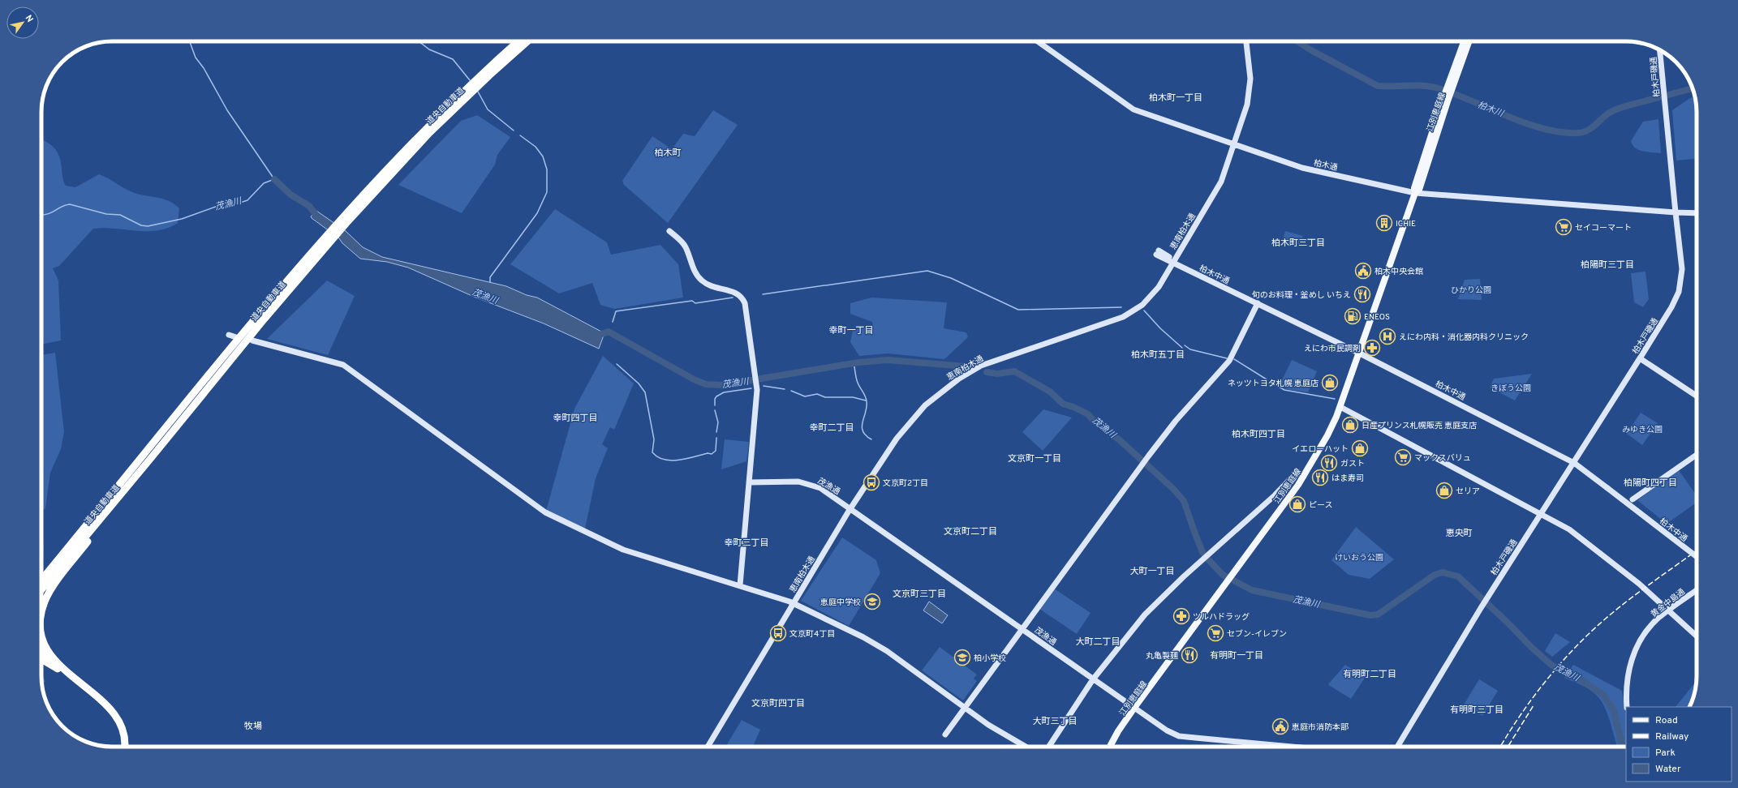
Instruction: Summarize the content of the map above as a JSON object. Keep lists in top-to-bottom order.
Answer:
{
  "streets": {
    "highway": ["道央自動車道"],
    "main road": ["江別恵庭線"],
    "street": [
      "柏木戸磯通",
      "柏木通",
      "恵南柏木通",
      "柏木中通",
      "茂漁通",
      "黄金中島通"
    ]
  },
  "crossings": [
    ["柏木戸磯通", "柏木通"],
    ["柏木戸磯通", "柏木中通"],
    ["江別恵庭線", "柏木通"],
    ["江別恵庭線", "柏木中通"],
    ["江別恵庭線", "茂漁通"],
    ["柏木通", "恵南柏木通"],
    ["恵南柏木通", "柏木中通"],
    ["恵南柏木通", "茂漁通"]
  ],
  "districts": [
    "柏木町一丁目",
    "柏木町",
    "柏木町三丁目",
    "柏陽町三丁目",
    "幸町一丁目",
    "柏木町五丁目",
    "幸町四丁目",
    "幸町二丁目",
    "柏木町四丁目",
    "文京町一丁目",
    "柏陽町四丁目",
    "文京町二丁目",
    "恵央町",
    "幸町三丁目",
    "大町一丁目",
    "文京町三丁目",
    "大町二丁目",
    "有明町一丁目",
    "有明町二丁目",
    "文京町四丁目",
    "有明町三丁目",
    "大町三丁目",
    "牧場"
  ],
  "water": ["柏木川", "茂漁川"],
  "parks": [
    "ひかり公園",
    "きぼう公園",
    "みゆき公園",
    "けいおう公園"
  ],
  "places": {
    "building": ["ICHIE"],
    "supermarket": ["セイコーマート", "マックスバリュ", "セブン-イレブン"],
    "public building": ["柏木中央会館", "恵庭市消防本部"],
    "restaurant": [
      "旬のお料理・釜めし いちえ",
      "ガスト",
      "はま寿司",
      "丸亀製麺"
    ],
    "fuel station": ["ENEOS"],
    "hospital": ["えにわ内科・消化器内科クリニック"],
    "pharmacy": ["えにわ市民調剤", "ツルハドラッグ"],
    "shop": [
      "ネッツトヨタ札幌 恵庭店",
      "日産プリンス札幌販売 恵庭支店",
      "イエローハット",
      "セリア",
      "ピース"
    ],
    "bus stop": ["文京町2丁目", "文京町4丁目"],
    "school or university": ["恵庭中学校", "柏小学校"]
  },
  "legend": [
    "Road",
    "Railway",
    "Park",
    "Water"
  ],
  "north": "top right"
}
